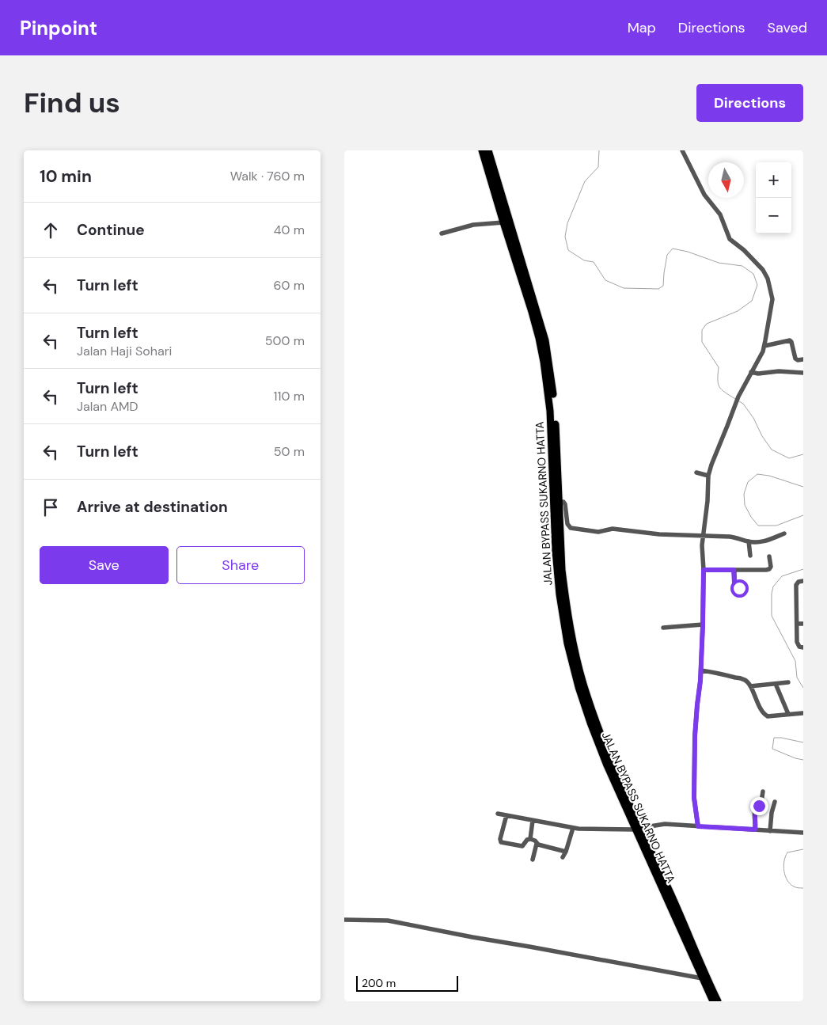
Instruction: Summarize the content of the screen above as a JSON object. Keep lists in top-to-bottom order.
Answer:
{
  "streets": {
    "highway": ["JALAN BYPASS SUKARNO HATTA"]
  },
  "scale_bar": "200 m",
  "north": "bottom",
  "page": {
    "header": "Pinpoint",
    "nav": ["Map", "Directions", "Saved"],
    "buttons": [
      "Directions",
      ["Save", "Share"]
    ],
    "title": "Find us",
    "heading": ["10 min", "Walk · 760 m"],
    "map_buttons": ["+", "−"],
    "list": [
      ["Continue", "40 m"],
      ["Turn left", "60 m"],
      ["Turn left", "Jalan Haji Sohari", "500 m"],
      ["Turn left", "Jalan AMD", "110 m"],
      ["Turn left", "50 m"],
      "Arrive at destination"
    ],
    "scale": "200 m"
  }
}
